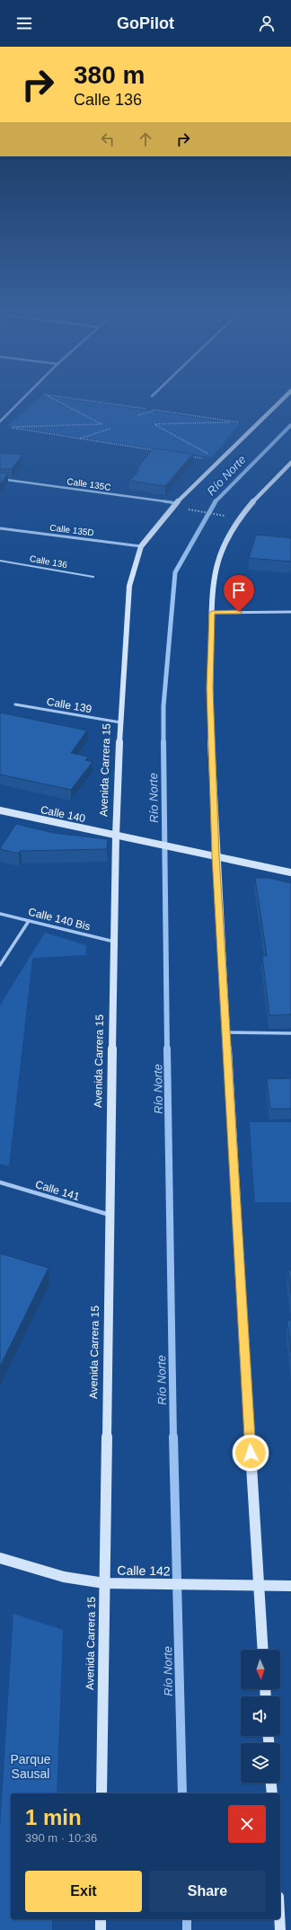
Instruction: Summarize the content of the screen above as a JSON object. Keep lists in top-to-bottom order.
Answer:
{
  "streets": {
    "main road": ["Avenida Carrera 15", "Calle 140", "Calle 142"],
    "street": [
      "Calle 135C",
      "Calle 135D",
      "Calle 139",
      "Calle 140 Bis",
      "Calle 141"
    ],
    "lane": ["Calle 136"]
  },
  "crossings": [
    ["Calle 135C", "Avenida Carrera 15"],
    ["Calle 135D", "Avenida Carrera 15"],
    ["Calle 139", "Avenida Carrera 15"],
    ["Avenida Carrera 15", "Calle 140"],
    ["Avenida Carrera 15", "Calle 140 Bis"],
    ["Avenida Carrera 15", "Calle 141"],
    ["Avenida Carrera 15", "Calle 142"]
  ],
  "water": ["Río Norte"],
  "parks": ["Parque Sausal"],
  "north": "bottom",
  "page": {
    "header": "GoPilot",
    "turn": ["380 m", "Calle 136"],
    "heading": ["1 min", "390 m · 10:36"],
    "buttons": ["Exit", "Share"]
  }
}
